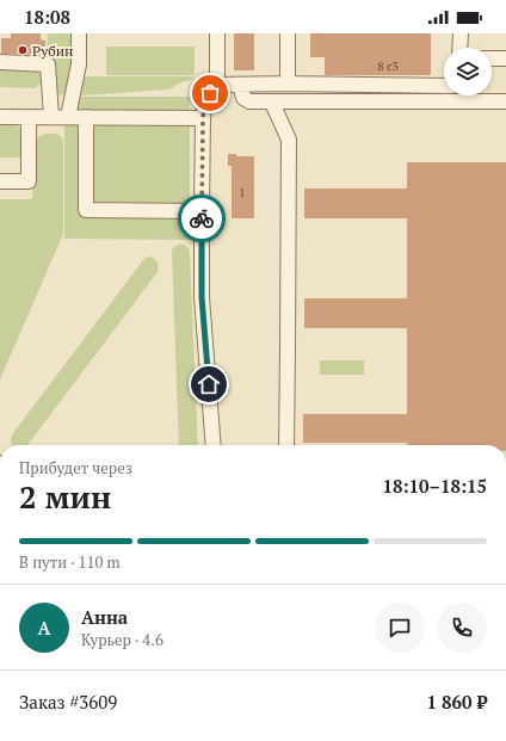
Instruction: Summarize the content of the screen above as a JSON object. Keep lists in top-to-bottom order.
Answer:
{
  "places": ["Рубин"],
  "house_numbers": ["8 с3", "1"],
  "page": {
    "status": "18:08",
    "heading": ["2 мин", "Прибудет через", "18:10–18:15"],
    "panel": [
      "Анна",
      "Курьер · 4.6",
      "Заказ #3609",
      "1 860 ₽"
    ],
    "bar": "В пути · 110 m",
    "round": "А"
  }
}
